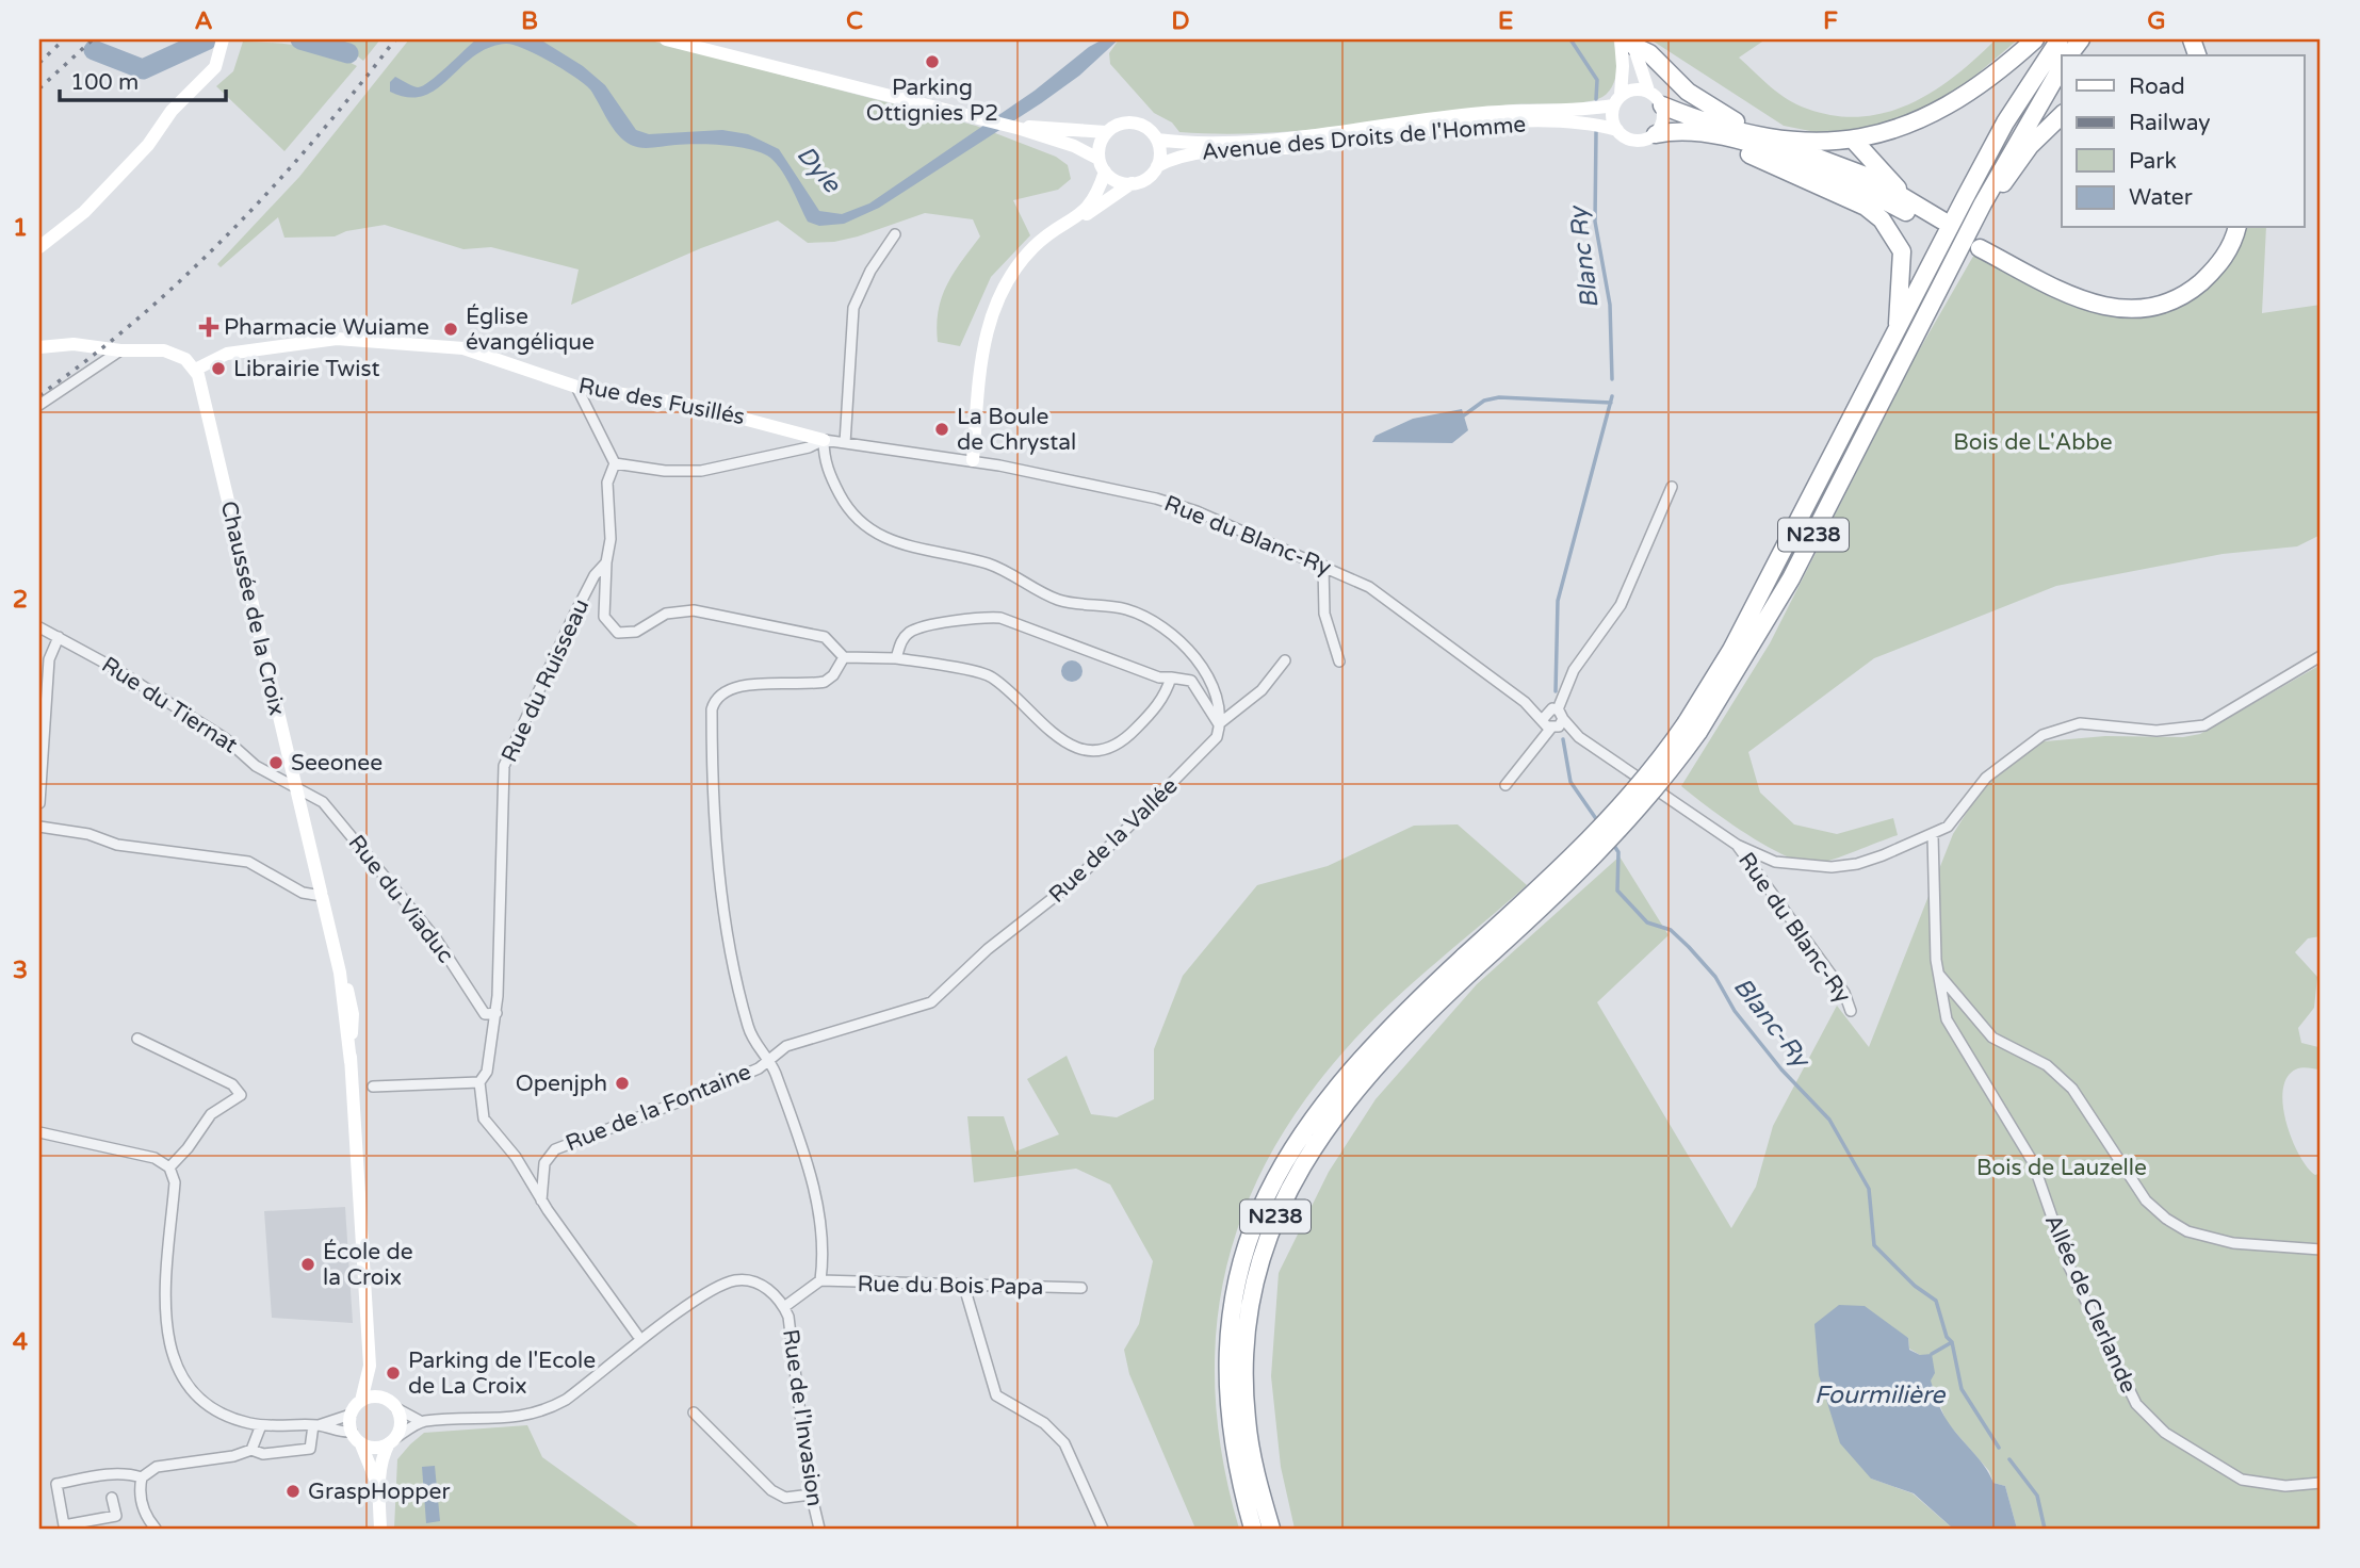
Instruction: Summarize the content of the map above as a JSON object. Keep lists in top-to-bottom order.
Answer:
{
  "streets": {
    "highway": ["N238"],
    "main road": ["Avenue des Droits de l'Homme", "Rue des Fusillés", "Chaussée de la Croix"],
    "street": [
      "Rue du Blanc-Ry",
      "Rue du Ruisseau",
      "Rue du Tiernat",
      "Rue de la Vallée",
      "Rue du Viaduc",
      "Rue de la Fontaine",
      "Rue du Bois Papa",
      "Allée de Clerlande",
      "Rue de l'Invasion"
    ]
  },
  "crossings": [
    ["Rue des Fusillés", "Rue du Blanc-Ry"],
    ["Rue des Fusillés", "Chaussée de la Croix"],
    ["Rue du Blanc-Ry", "Rue du Ruisseau"],
    ["Rue du Blanc-Ry", "Allée de Clerlande"],
    ["Chaussée de la Croix", "Rue du Tiernat"],
    ["Chaussée de la Croix", "Rue du Viaduc"],
    ["Rue du Ruisseau", "Rue du Viaduc"],
    ["Rue du Tiernat", "Rue du Viaduc"],
    ["Rue de la Vallée", "Rue de la Fontaine"]
  ],
  "water": [
    "Dyle",
    "Blanc Ry",
    "Blanc-Ry",
    "Fourmilière"
  ],
  "parks": ["Bois de L'Abbe", "Bois de Lauzelle"],
  "places": {
    "other": [
      "Parking Ottignies P2",
      "Église évangélique",
      "Librairie Twist",
      "La Boule de Chrystal",
      "Seeonee",
      "Openjph",
      "École de la Croix",
      "Parking de l'Ecole de La Croix",
      "GraspHopper"
    ],
    "health": ["Pharmacie Wuiame"]
  },
  "legend": [
    "Road",
    "Railway",
    "Park",
    "Water"
  ],
  "scale_bar": "100 m",
  "grid": {
    "columns": [
      "A",
      "B",
      "C",
      "D",
      "E",
      "F",
      "G"
    ],
    "rows": [
      "1",
      "2",
      "3",
      "4"
    ]
  }
}
